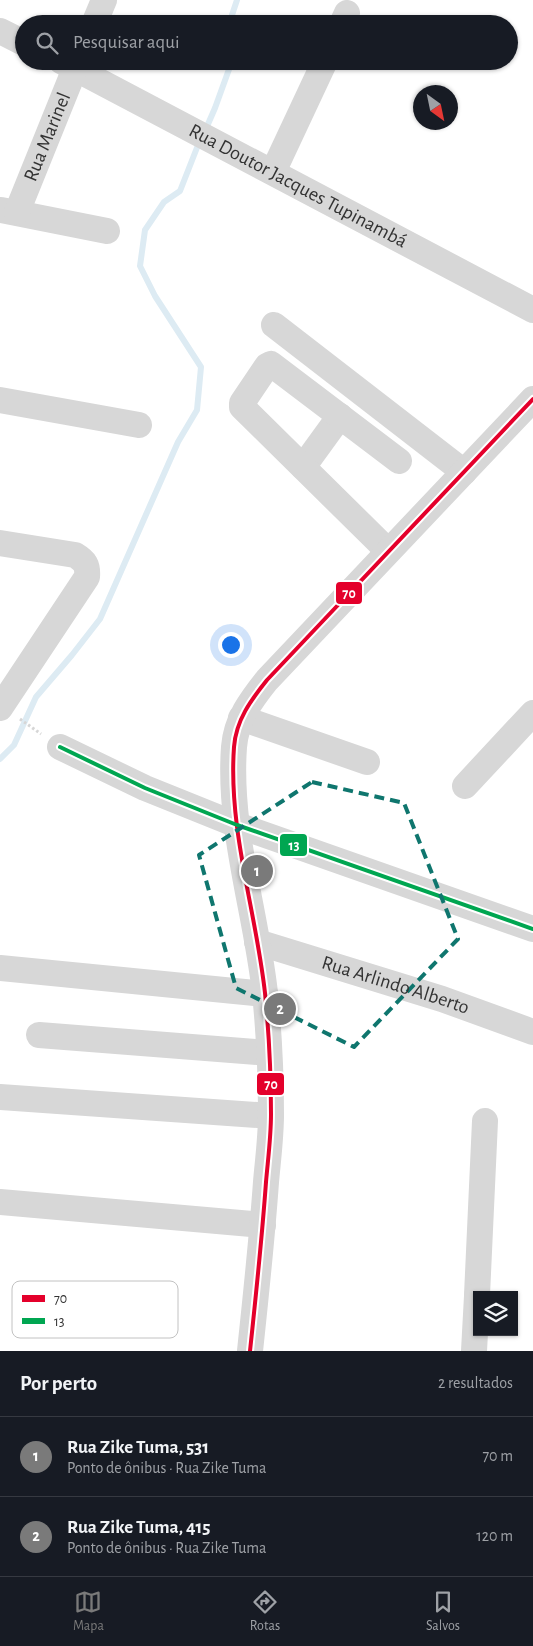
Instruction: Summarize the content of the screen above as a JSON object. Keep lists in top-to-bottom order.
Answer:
{
  "streets": {
    "street": ["Rua Marinel", "Rua Doutor Jacques Tupinambá", "Rua Arlindo Alberto"]
  },
  "lines": ["transit line 70", "transit line 13"],
  "legend": ["70", "13"],
  "north": "bottom right",
  "page": {
    "search": "Pesquisar aqui",
    "pins": ["1", "2"],
    "heading": ["Por perto", "2 resultados"],
    "list": [
      {
        "mark": "1",
        "name": "Rua Zike Tuma, 531",
        "note": "Ponto de ônibus · Rua Zike Tuma",
        "value": "70 m"
      },
      {
        "mark": "2",
        "name": "Rua Zike Tuma, 415",
        "note": "Ponto de ônibus · Rua Zike Tuma",
        "value": "120 m"
      }
    ],
    "nav": ["Mapa", "Rotas", "Salvos"]
  }
}
